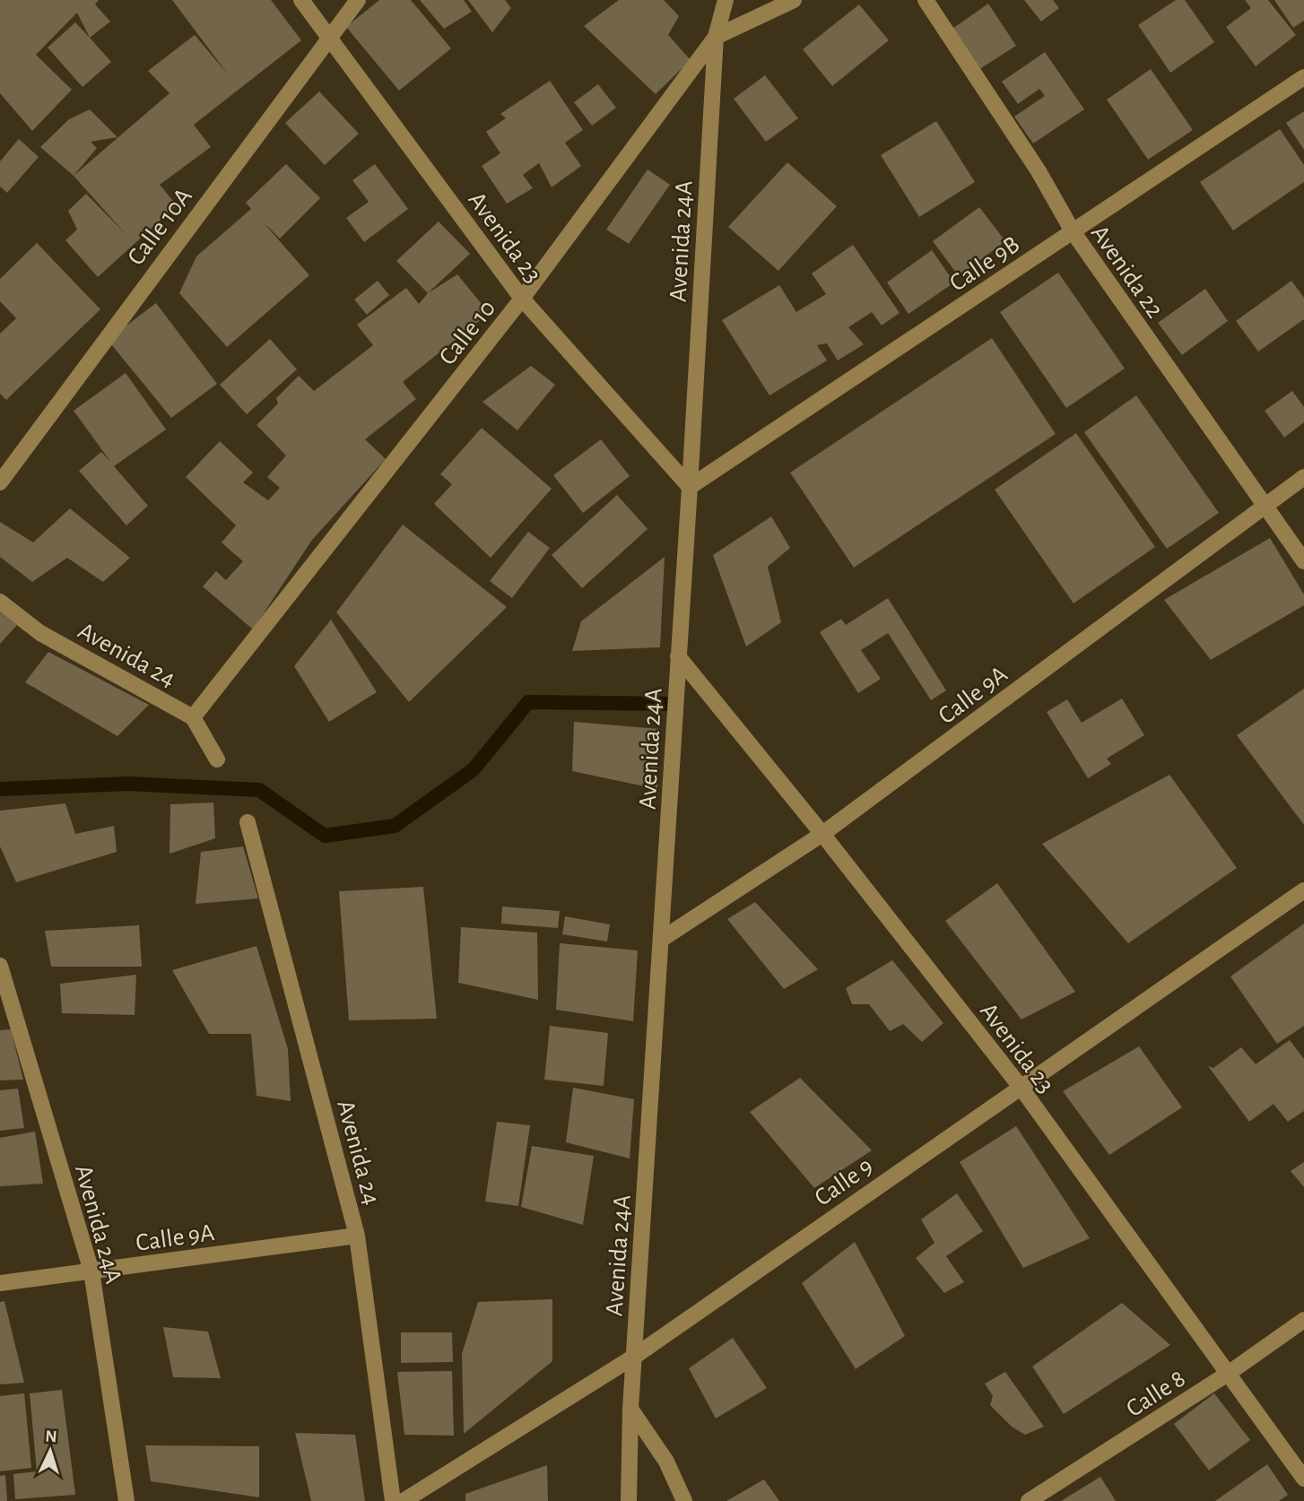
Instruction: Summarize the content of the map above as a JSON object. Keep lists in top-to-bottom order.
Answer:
{
  "streets": {
    "street": [
      "Calle 10A",
      "Avenida 23",
      "Avenida 24A",
      "Calle 9B",
      "Avenida 22",
      "Calle 10",
      "Avenida 24",
      "Calle 9A",
      "Calle 9",
      "Calle 8"
    ]
  },
  "crossings": [
    ["Calle 10A", "Avenida 23"],
    ["Avenida 23", "Avenida 24A"],
    ["Avenida 23", "Calle 9B"],
    ["Avenida 23", "Calle 10"],
    ["Avenida 23", "Calle 9A"],
    ["Avenida 23", "Calle 9"],
    ["Avenida 23", "Calle 8"],
    ["Avenida 24A", "Calle 9B"],
    ["Avenida 24A", "Calle 10"],
    ["Avenida 24A", "Calle 9A"],
    ["Avenida 24A", "Calle 9"],
    ["Calle 9B", "Avenida 22"],
    ["Avenida 22", "Calle 9A"],
    ["Calle 10", "Avenida 24"],
    ["Avenida 24", "Calle 9A"]
  ],
  "north": "top"
}
